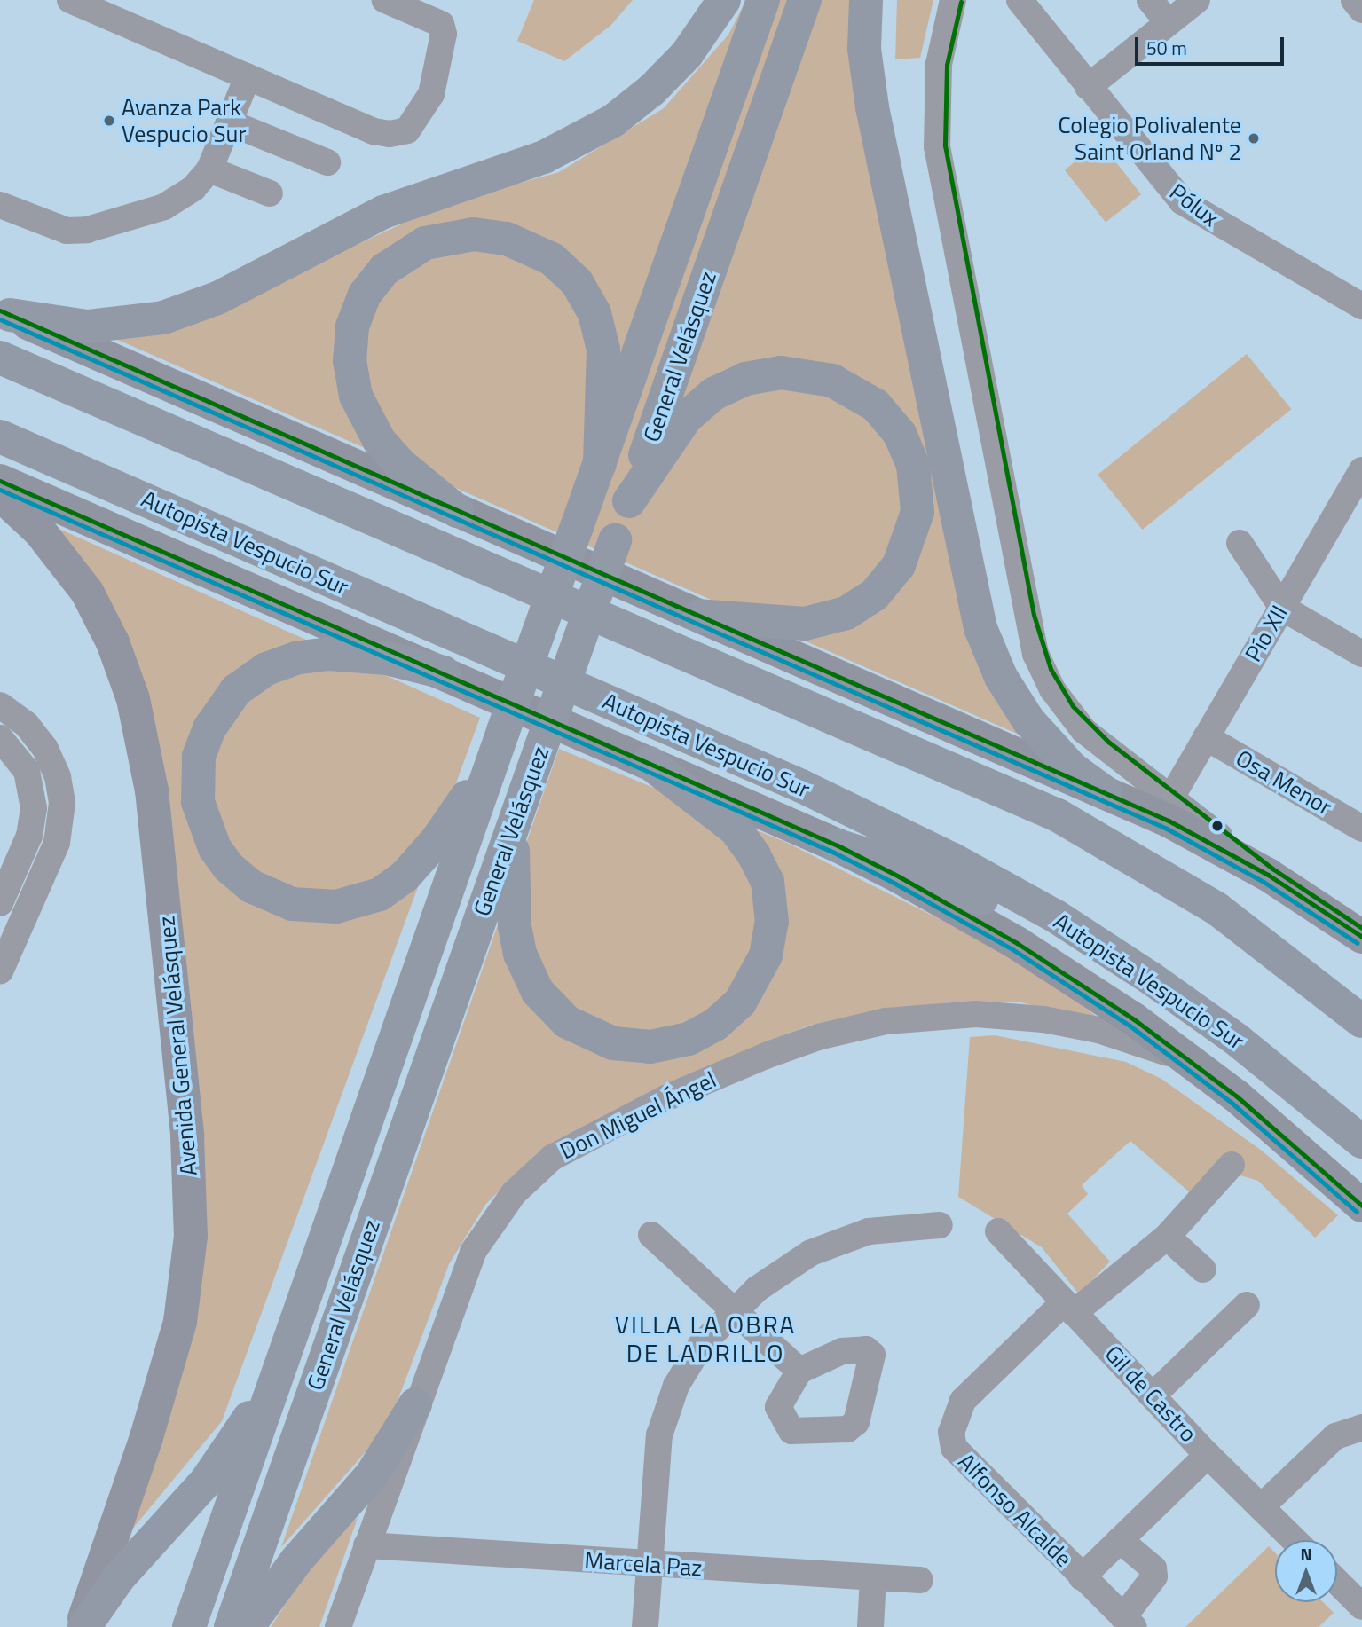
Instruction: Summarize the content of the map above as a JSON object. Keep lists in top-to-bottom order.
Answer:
{
  "streets": {
    "highway": ["General Velásquez", "Autopista Vespucio Sur"],
    "main road": ["Avenida General Velásquez"],
    "street": [
      "Pólux",
      "Pío XII",
      "Osa Menor",
      "Don Miguel Ángel",
      "Gil de Castro",
      "Alfonso Alcalde",
      "Marcela Paz"
    ]
  },
  "crossings": [
    ["Pío XII", "Osa Menor"],
    ["Don Miguel Ángel", "Marcela Paz"],
    ["Gil de Castro", "Alfonso Alcalde"]
  ],
  "districts": ["VILLA LA OBRA DE LADRILLO"],
  "places": ["Avanza Park Vespucio Sur", "Colegio Polivalente Saint Orland Nº 2"],
  "scale_bar": "50 m",
  "north": "top"
}
